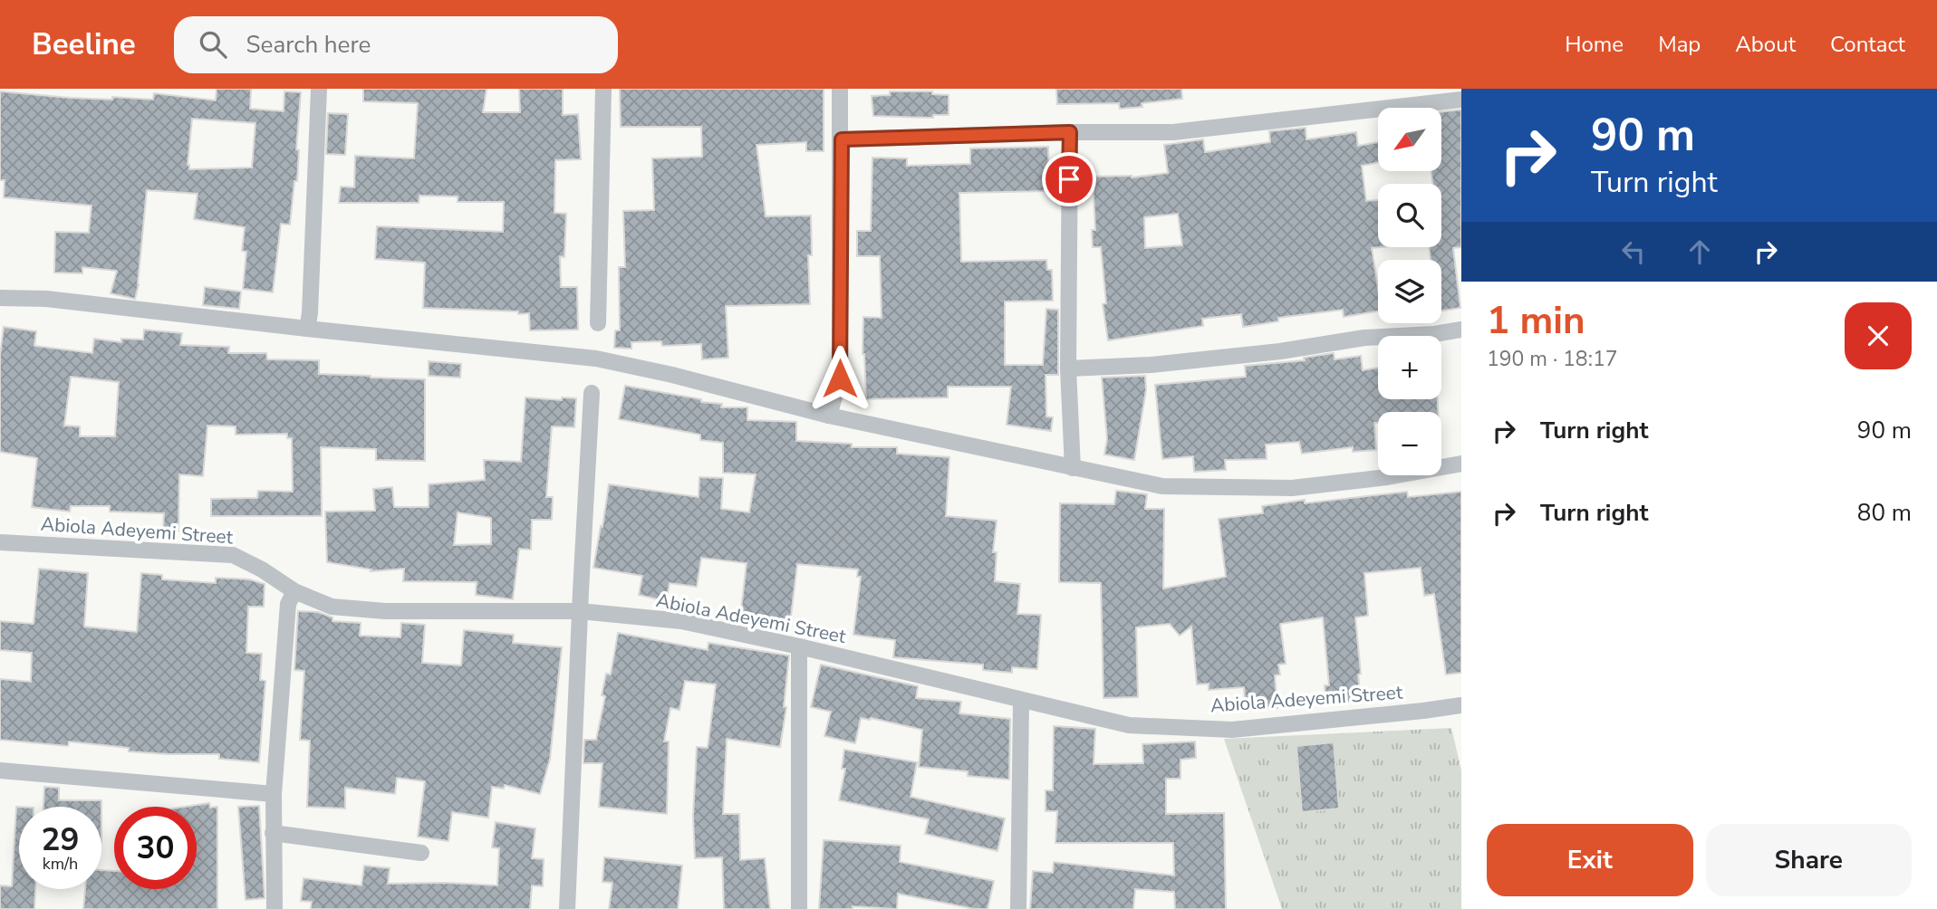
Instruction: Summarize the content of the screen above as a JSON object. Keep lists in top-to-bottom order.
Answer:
{
  "streets": {
    "street": ["Abiola Adeyemi Street"]
  },
  "north": "bottom left",
  "page": {
    "header": "Beeline",
    "search": "Search here",
    "nav": [
      "Home",
      "Map",
      "About",
      "Contact"
    ],
    "turn": ["90 m", "Turn right"],
    "map_buttons": ["+", "−"],
    "heading": ["1 min", "190 m · 18:17"],
    "list": [
      {
        "name": "Turn right",
        "value": "90 m"
      },
      {
        "name": "Turn right",
        "value": "80 m"
      }
    ],
    "speed": "29 km/h",
    "limit": "30",
    "buttons": ["Exit", "Share"]
  }
}
